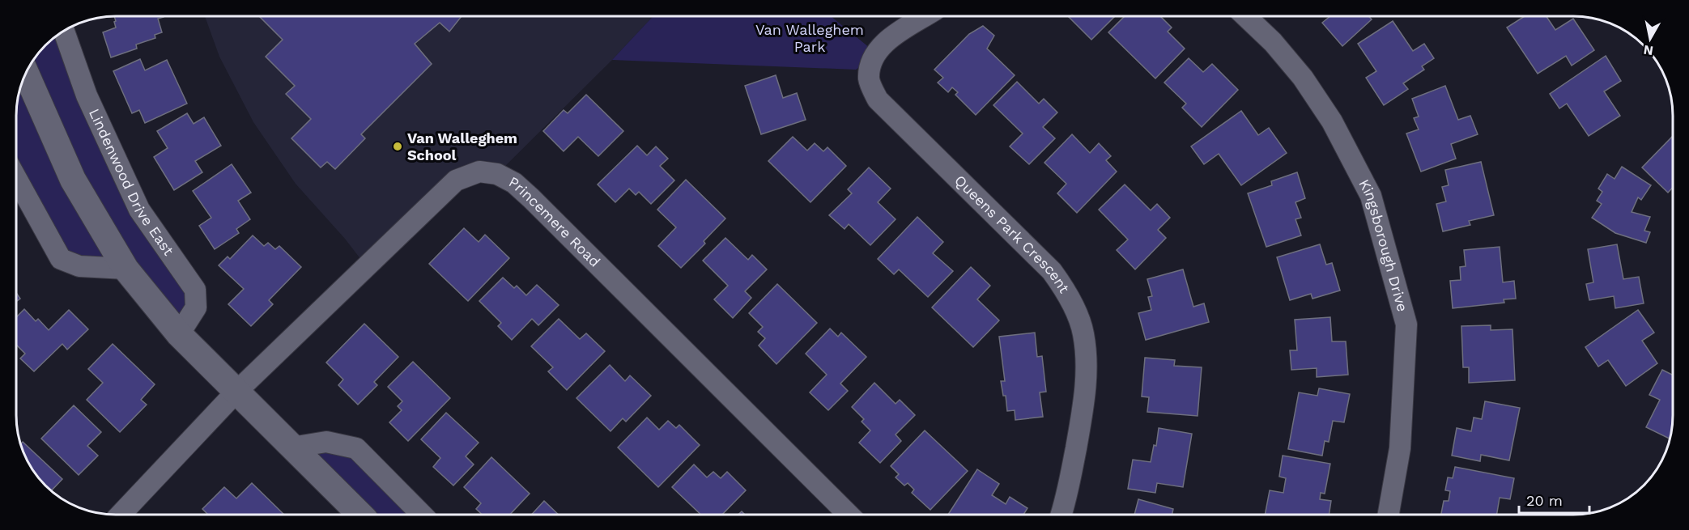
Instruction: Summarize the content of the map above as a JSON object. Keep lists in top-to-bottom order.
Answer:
{
  "streets": {
    "street": [
      "Lindenwood Drive East",
      "Princemere Road",
      "Queens Park Crescent",
      "Kingsborough Drive"
    ]
  },
  "parks": ["Van Walleghem Park"],
  "places": ["Van Walleghem School"],
  "scale_bar": "20 m",
  "north": "bottom"
}
